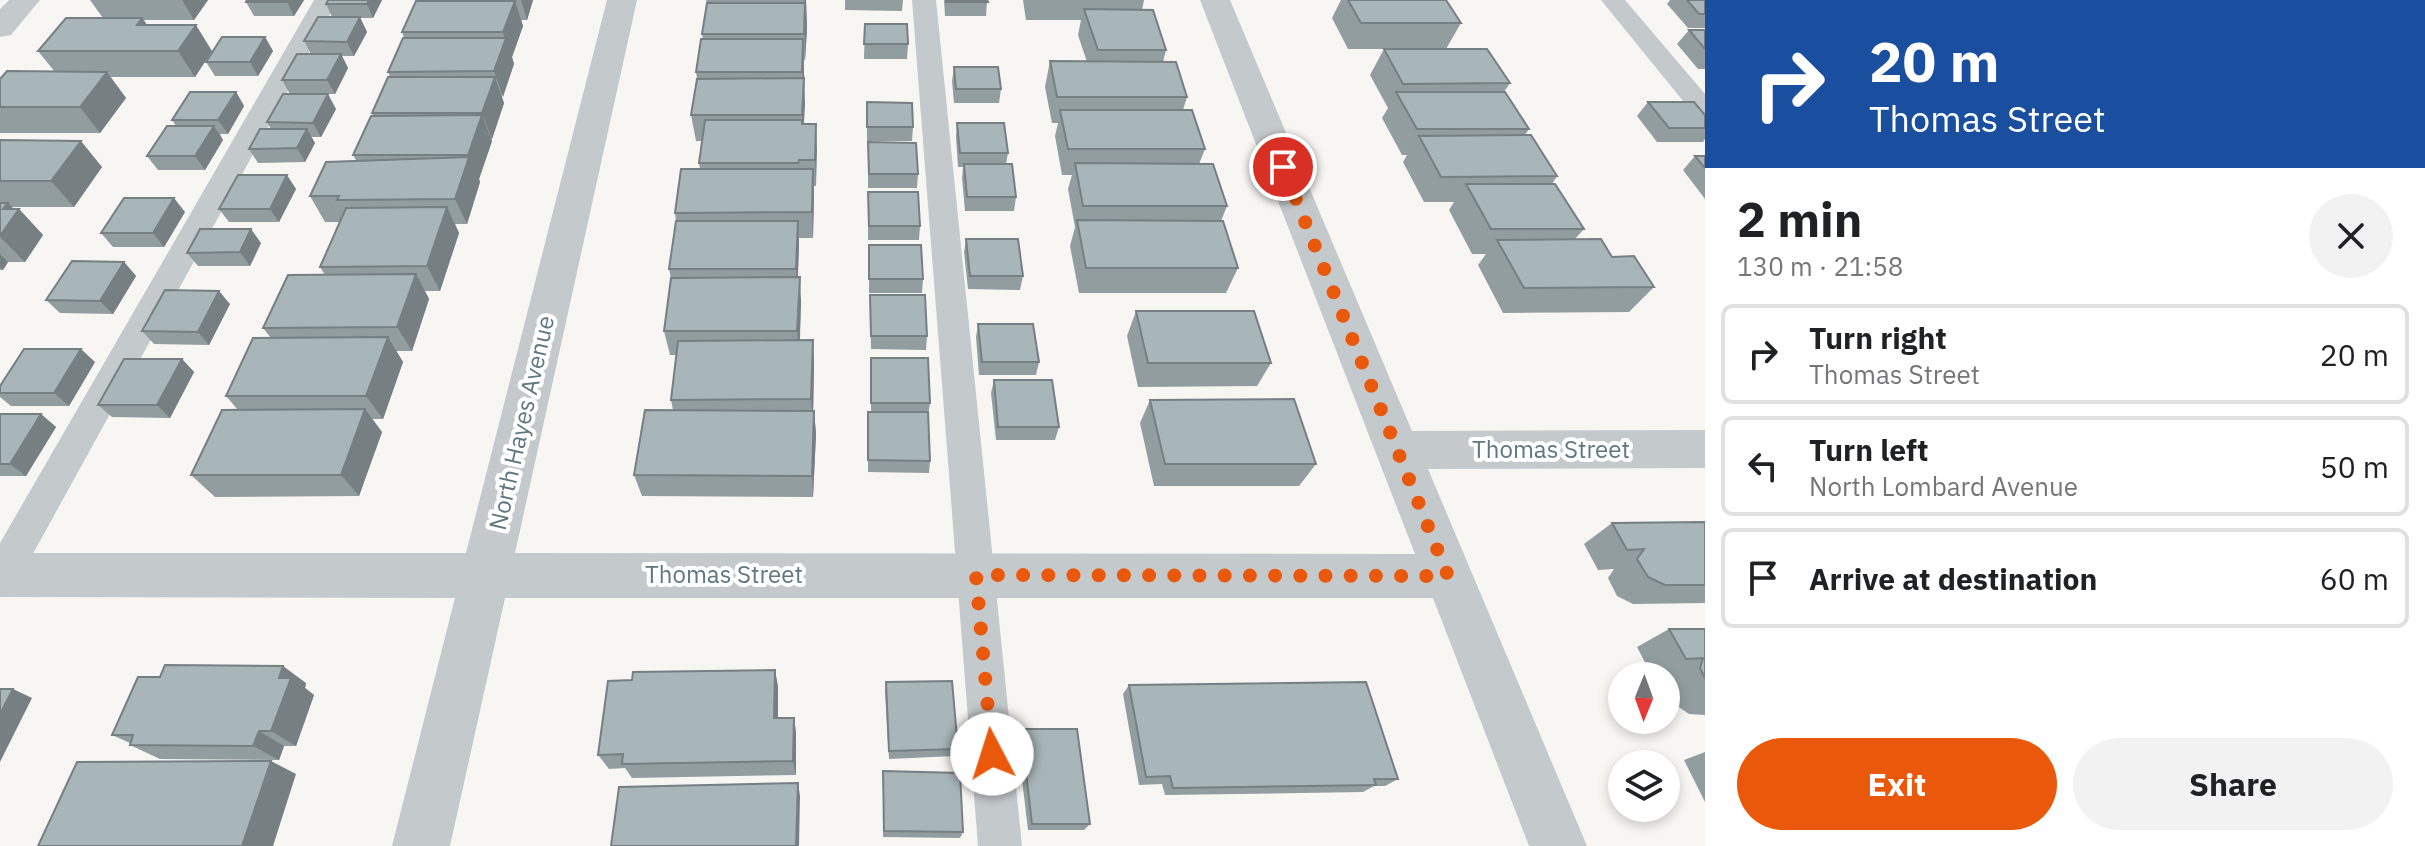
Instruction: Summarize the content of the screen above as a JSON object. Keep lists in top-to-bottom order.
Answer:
{
  "streets": {
    "street": ["North Hayes Avenue", "Thomas Street"]
  },
  "crossings": [
    ["North Hayes Avenue", "Thomas Street"]
  ],
  "north": "bottom",
  "page": {
    "turn": ["20 m", "Thomas Street"],
    "heading": ["2 min", "130 m · 21:58"],
    "list": [
      {
        "name": "Turn right",
        "note": "Thomas Street",
        "value": "20 m"
      },
      {
        "name": "Turn left",
        "note": "North Lombard Avenue",
        "value": "50 m"
      },
      {
        "name": "Arrive at destination",
        "value": "60 m"
      }
    ],
    "buttons": ["Exit", "Share"]
  }
}
